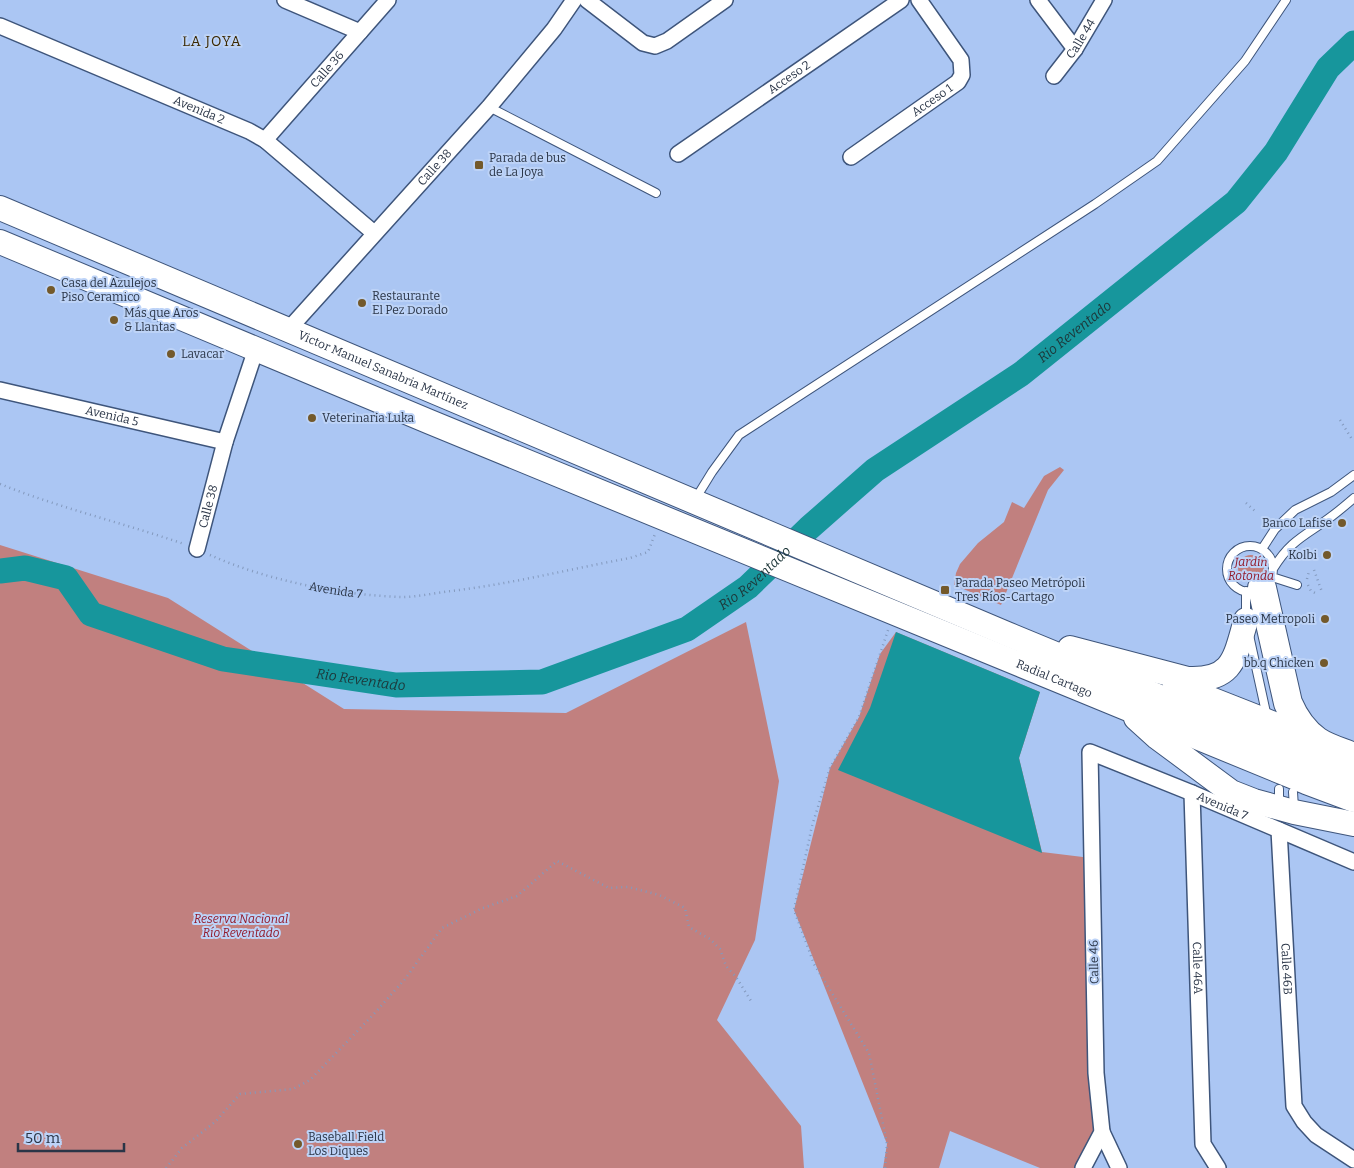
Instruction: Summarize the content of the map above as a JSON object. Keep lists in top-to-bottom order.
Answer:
{
  "streets": {
    "main road": ["Victor Manuel Sanabria Martínez", "Radial Cartago"],
    "street": [
      "Calle 44",
      "Calle 36",
      "Acceso 2",
      "Acceso 1",
      "Avenida 2",
      "Calle 38",
      "Avenida 5",
      "Avenida 7",
      "Calle 46",
      "Calle 46A",
      "Calle 46B"
    ]
  },
  "crossings": [
    ["Calle 36", "Avenida 2"],
    ["Avenida 2", "Calle 38"],
    ["Calle 38", "Victor Manuel Sanabria Martínez"],
    ["Calle 38", "Avenida 5"],
    ["Calle 38", "Avenida 7"],
    ["Victor Manuel Sanabria Martínez", "Radial Cartago"],
    ["Avenida 7", "Radial Cartago"],
    ["Avenida 7", "Calle 46"],
    ["Avenida 7", "Calle 46A"],
    ["Avenida 7", "Calle 46B"]
  ],
  "districts": ["LA JOYA"],
  "water": ["Rio Reventado"],
  "parks": ["Jardín Rotonda", "Reserva Nacional Río Reventado"],
  "places": {
    "transit": ["Parada de bus de La Joya", "Parada Paseo Metrópoli Tres Ríos-Cartago"],
    "other": [
      "Casa del Azulejos Piso Ceramico",
      "Restaurante El Pez Dorado",
      "Más que Aros & Llantas",
      "Lavacar",
      "Veterinaria Luka",
      "Banco Lafise",
      "Kolbi",
      "Paseo Metropoli",
      "bb.q Chicken",
      "Baseball Field Los Diques"
    ]
  },
  "scale_bar": "50 m"
}
